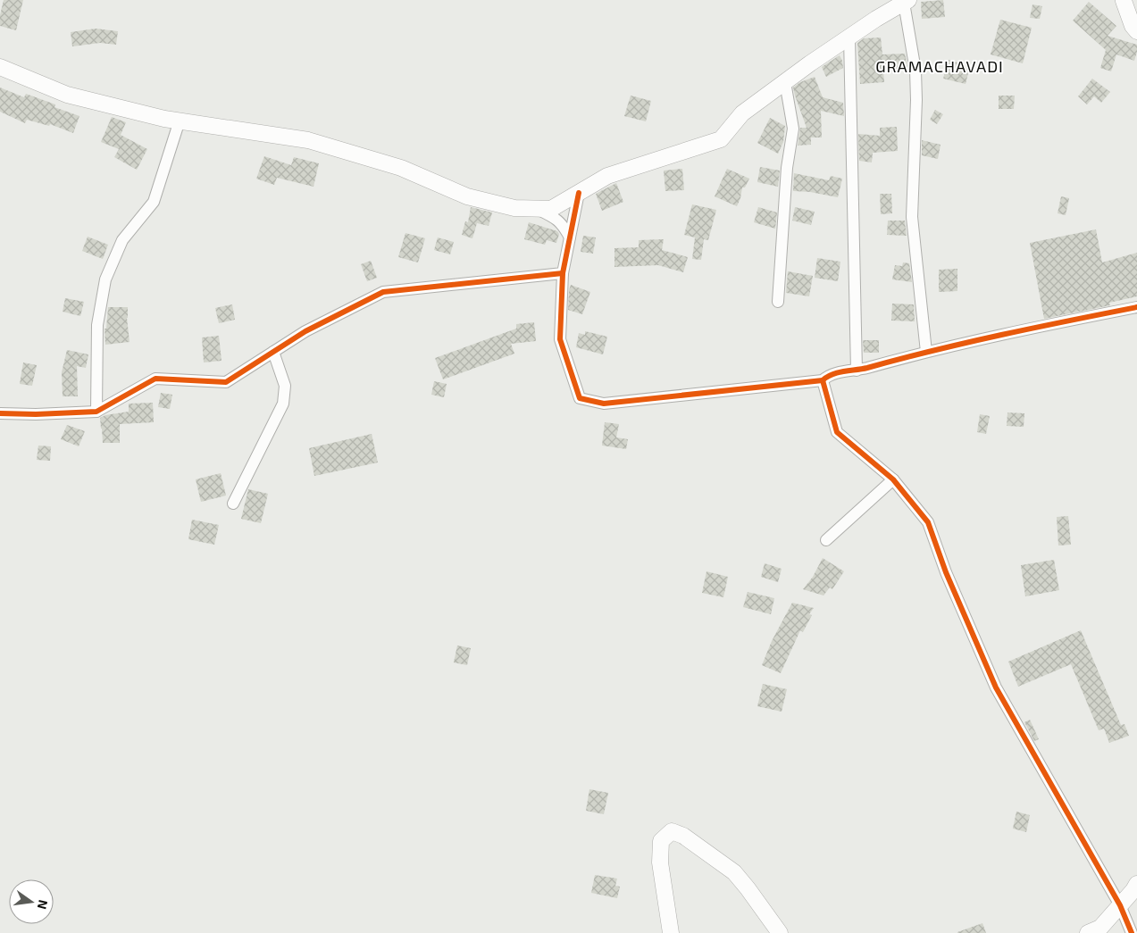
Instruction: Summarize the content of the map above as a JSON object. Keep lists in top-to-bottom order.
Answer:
{
  "districts": ["GRAMACHAVADI"],
  "north": "right"
}
